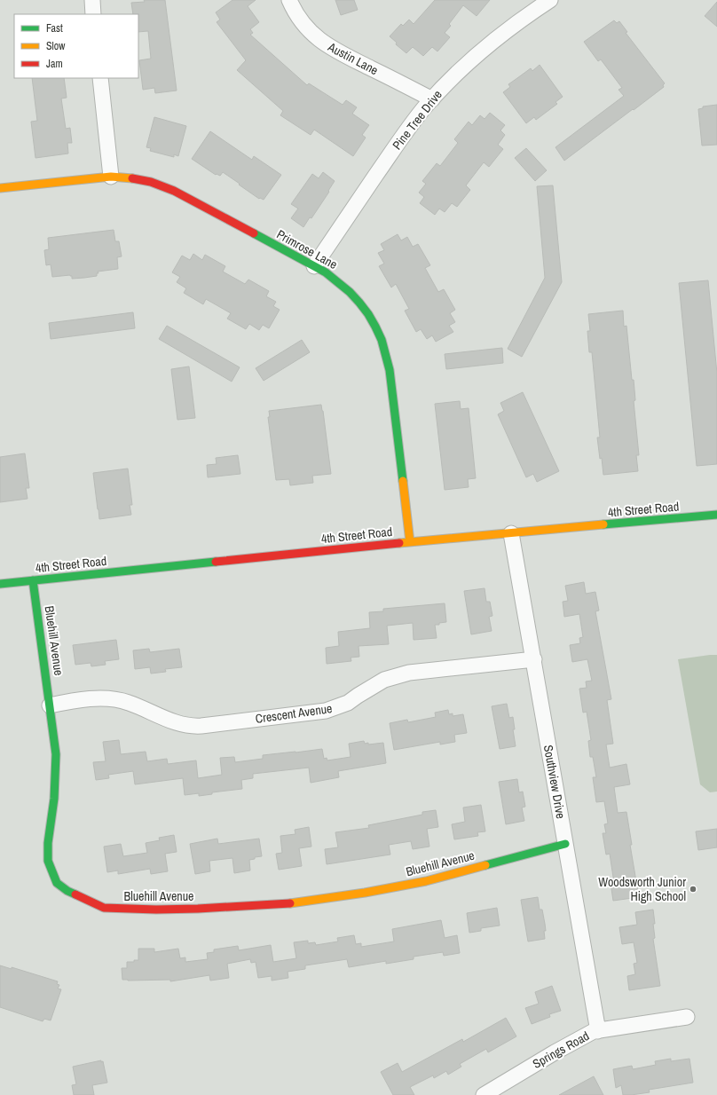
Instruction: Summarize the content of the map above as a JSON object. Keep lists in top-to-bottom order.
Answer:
{
  "streets": {
    "street": [
      "Austin Lane",
      "Pine Tree Drive",
      "Primrose Lane",
      "4th Street Road",
      "Bluehill Avenue",
      "Crescent Avenue",
      "Southview Drive",
      "Springs Road"
    ]
  },
  "crossings": [
    ["Austin Lane", "Pine Tree Drive"],
    ["Pine Tree Drive", "Primrose Lane"],
    ["Primrose Lane", "4th Street Road"],
    ["4th Street Road", "Bluehill Avenue"],
    ["4th Street Road", "Southview Drive"],
    ["Bluehill Avenue", "Crescent Avenue"],
    ["Bluehill Avenue", "Southview Drive"],
    ["Crescent Avenue", "Southview Drive"],
    ["Southview Drive", "Springs Road"]
  ],
  "places": ["Woodsworth Junior High School"],
  "legend": ["Fast", "Slow", "Jam"]
}
